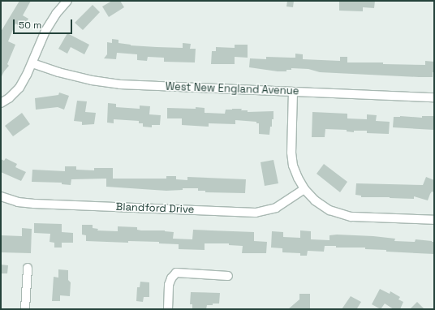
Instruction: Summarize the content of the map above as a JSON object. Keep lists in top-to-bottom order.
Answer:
{
  "streets": {
    "street": ["West New England Avenue", "Blandford Drive"]
  },
  "scale_bar": "50 m"
}
